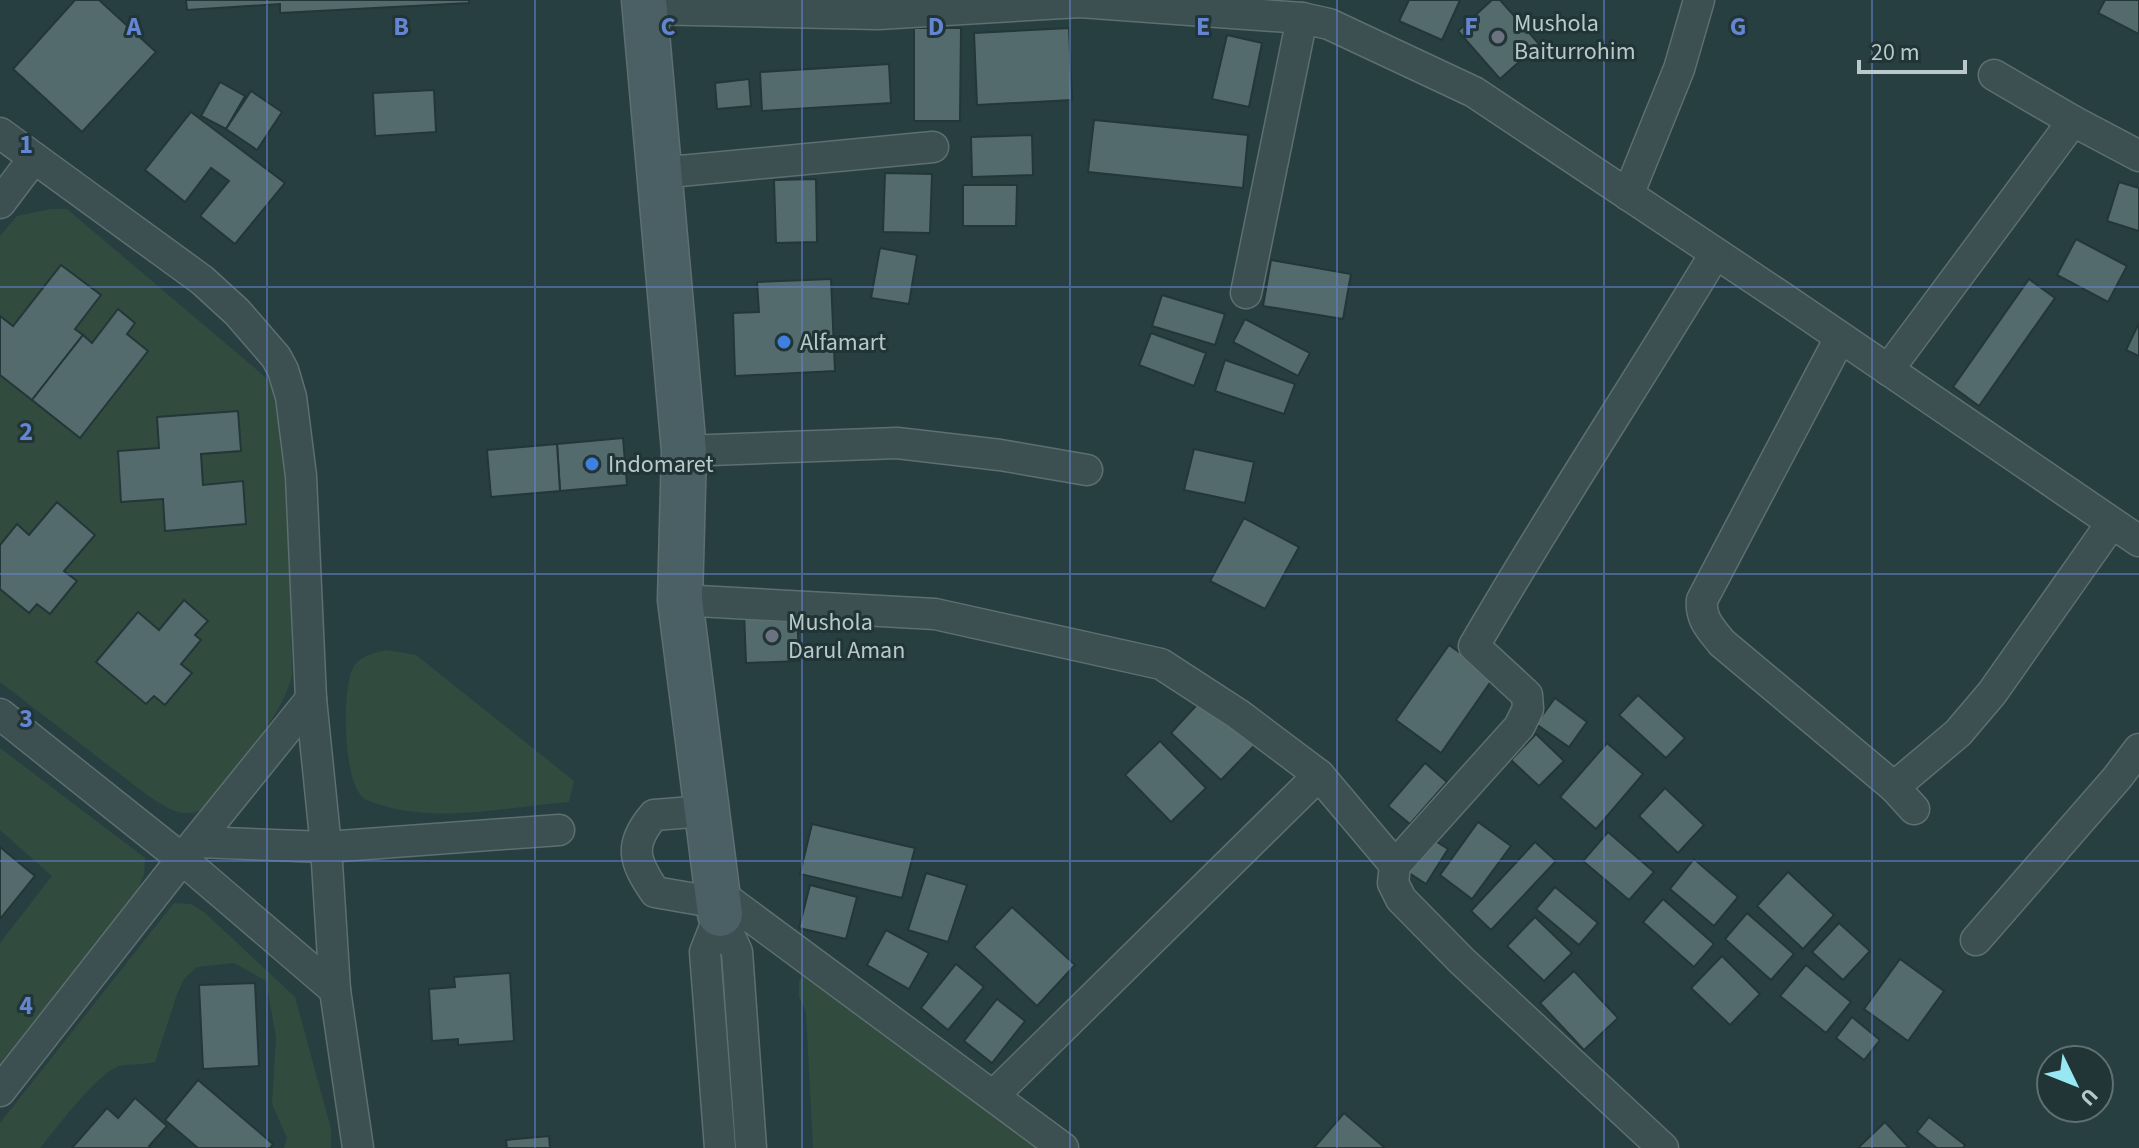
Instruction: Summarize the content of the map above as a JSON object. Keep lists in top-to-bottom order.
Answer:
{
  "places": [
    "Mushola Baiturrohim",
    "Alfamart",
    "Indomaret",
    "Mushola Darul Aman"
  ],
  "scale_bar": "20 m",
  "north": "bottom right",
  "grid": {
    "columns": [
      "A",
      "B",
      "C",
      "D",
      "E",
      "F",
      "G"
    ],
    "rows": [
      "1",
      "2",
      "3",
      "4"
    ]
  }
}
